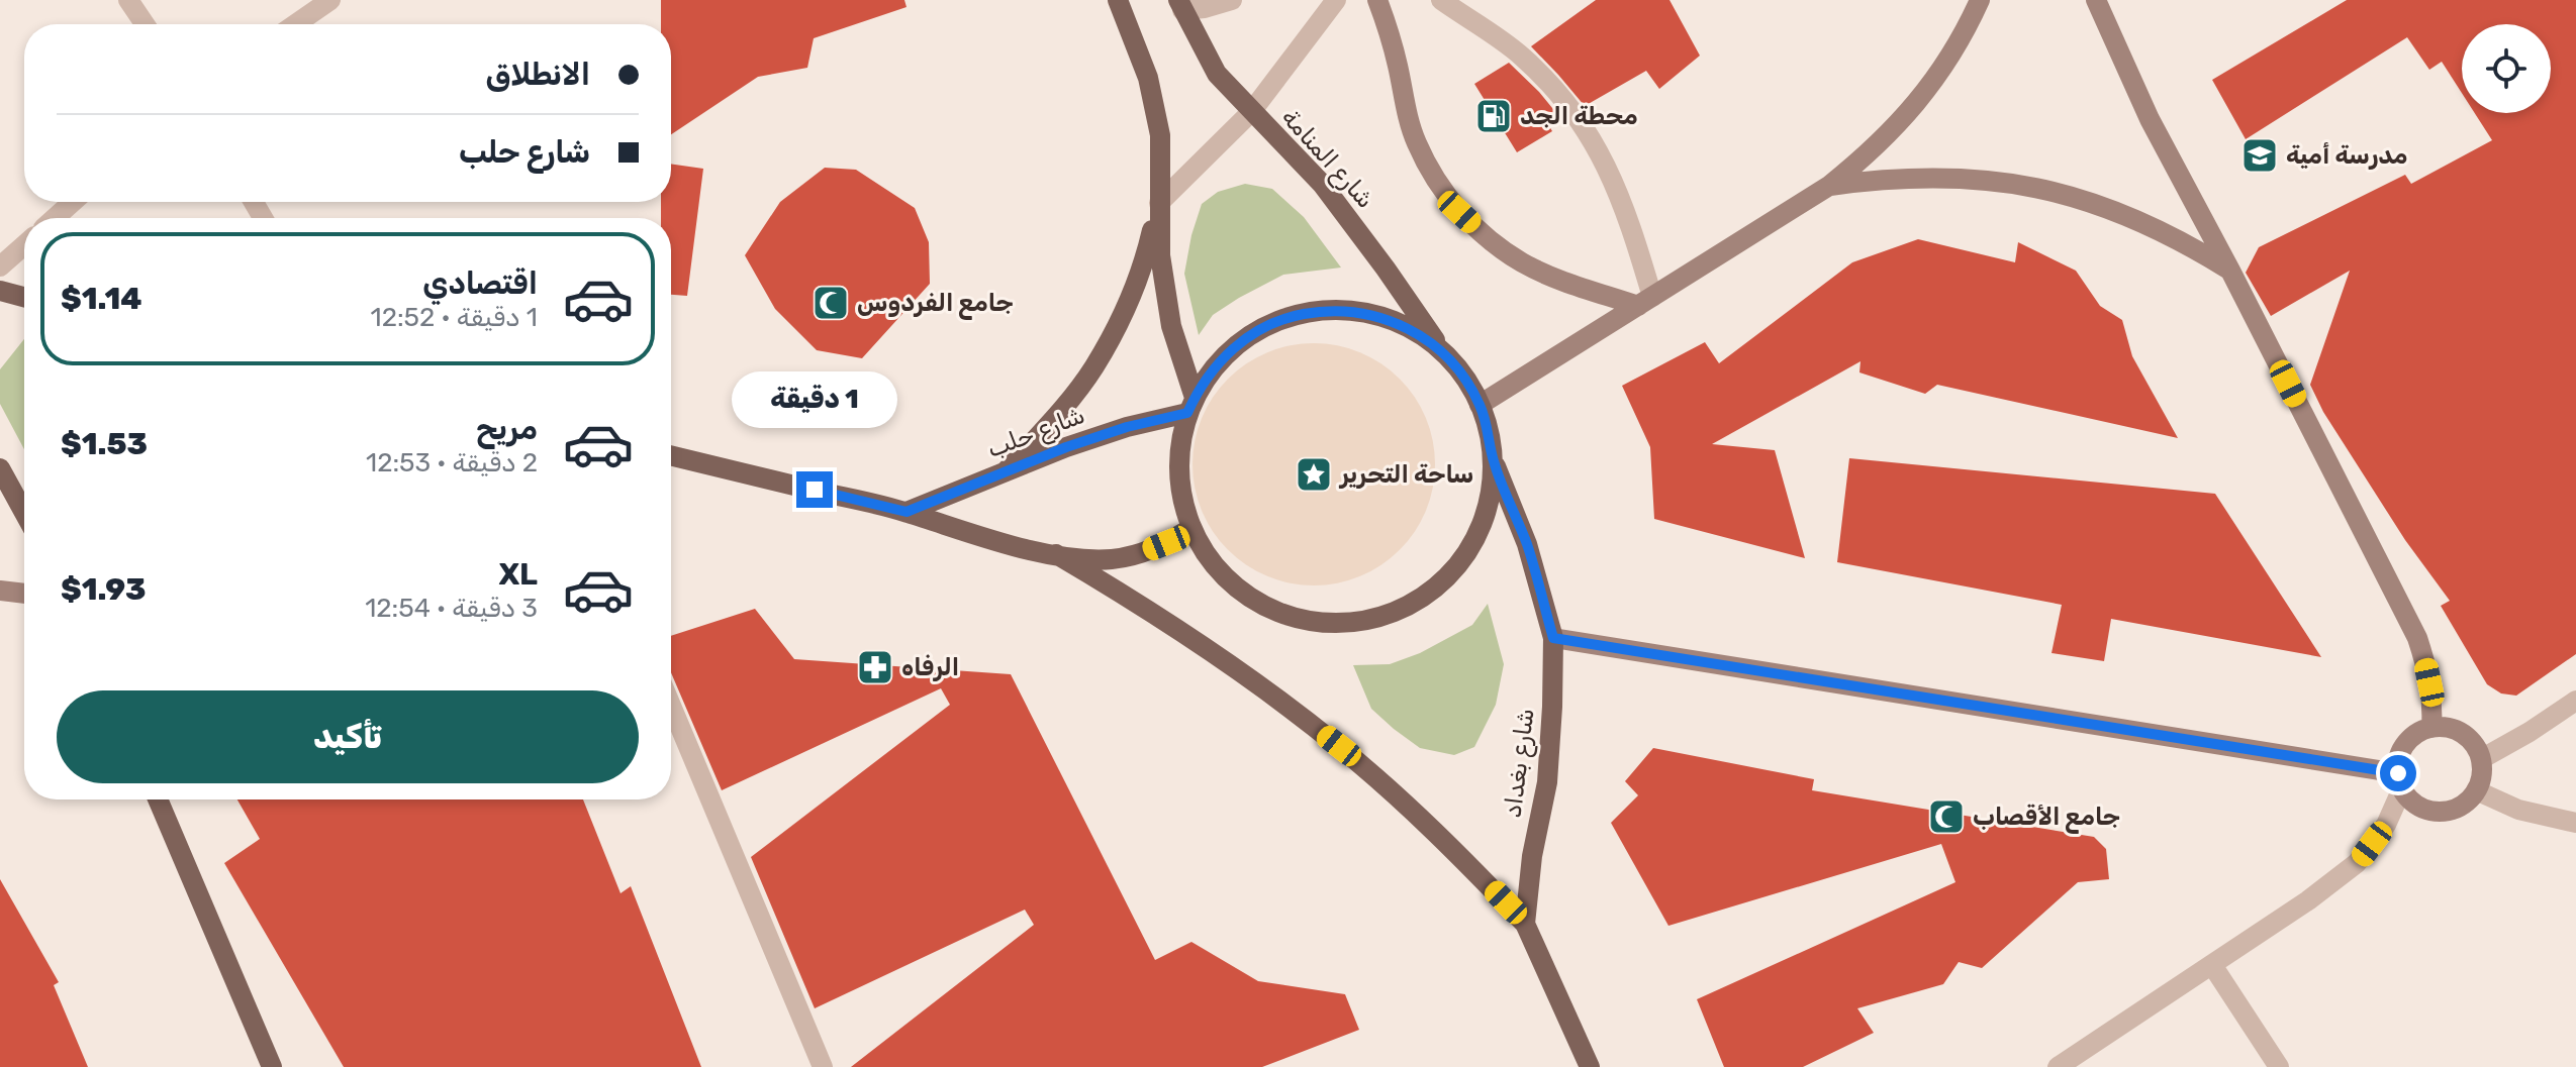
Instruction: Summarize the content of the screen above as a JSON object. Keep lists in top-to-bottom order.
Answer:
{
  "streets": {
    "main road": ["شارع المنامة", "شارع حلب", "شارع بغداد"]
  },
  "crossings": [
    ["شارع المنامة", "شارع بغداد"]
  ],
  "places": {
    "fuel station": ["محطة الجد"],
    "school or university": ["مدرسة أمية"],
    "mosque": ["جامع الفردوس", "جامع الأقصاب"],
    "place": ["ساحة التحرير"],
    "pharmacy": ["الرفاه"]
  },
  "page": {
    "banner": ["الانطلاق", "شارع حلب"],
    "list": [
      {
        "name": "اقتصادي",
        "note": "1 دقيقة · 12:52",
        "value": "$1.14"
      },
      {
        "name": "مريح",
        "note": "2 دقيقة · 12:53",
        "value": "$1.53"
      },
      {
        "name": "XL",
        "note": "3 دقيقة · 12:54",
        "value": "$1.93"
      }
    ],
    "bubble": "1 دقيقة",
    "buttons": "تأكيد"
  }
}
